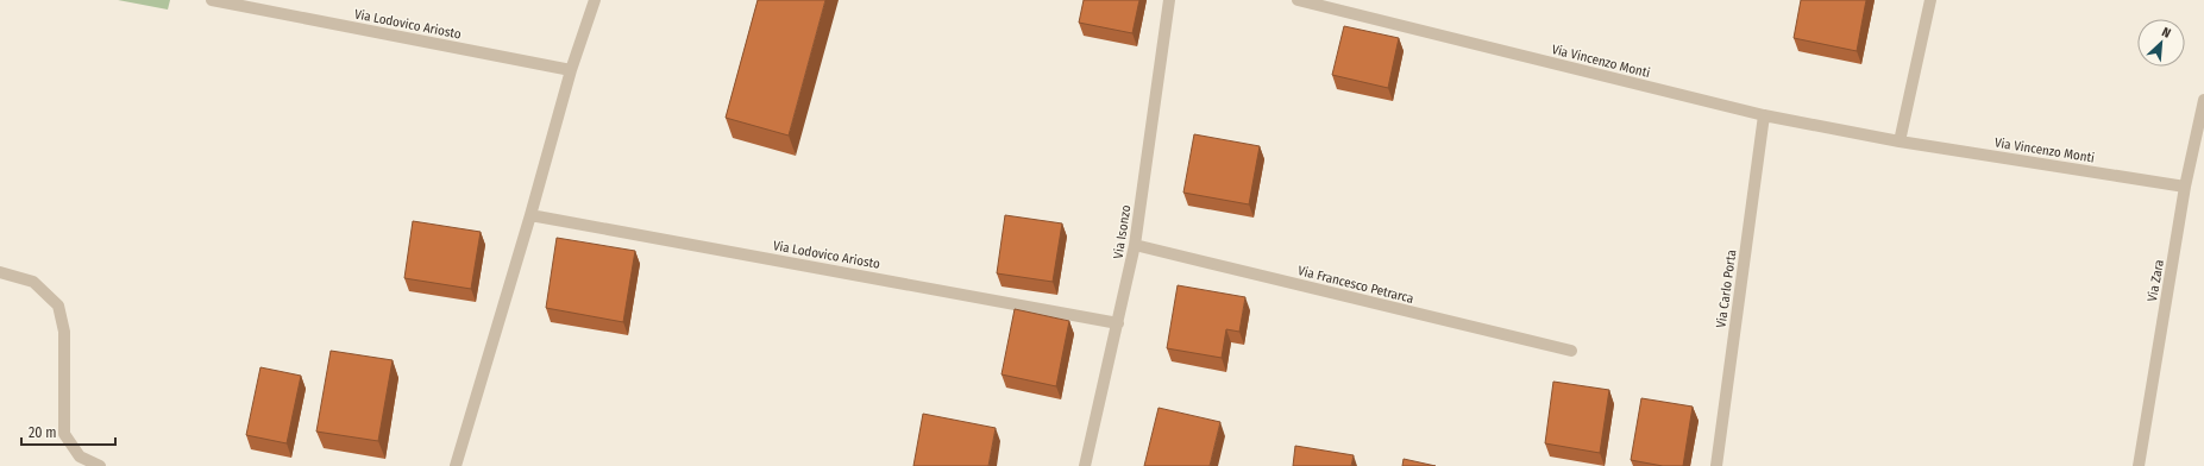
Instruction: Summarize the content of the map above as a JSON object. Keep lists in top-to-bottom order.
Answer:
{
  "streets": {
    "street": [
      "Via Lodovico Ariosto",
      "Via Vincenzo Monti",
      "Via Isonzo",
      "Via Zara",
      "Via Francesco Petrarca",
      "Via Carlo Porta"
    ]
  },
  "crossings": [
    ["Via Lodovico Ariosto", "Via Isonzo"],
    ["Via Vincenzo Monti", "Via Zara"],
    ["Via Vincenzo Monti", "Via Carlo Porta"],
    ["Via Isonzo", "Via Francesco Petrarca"]
  ],
  "scale_bar": "20 m",
  "north": "top right"
}
